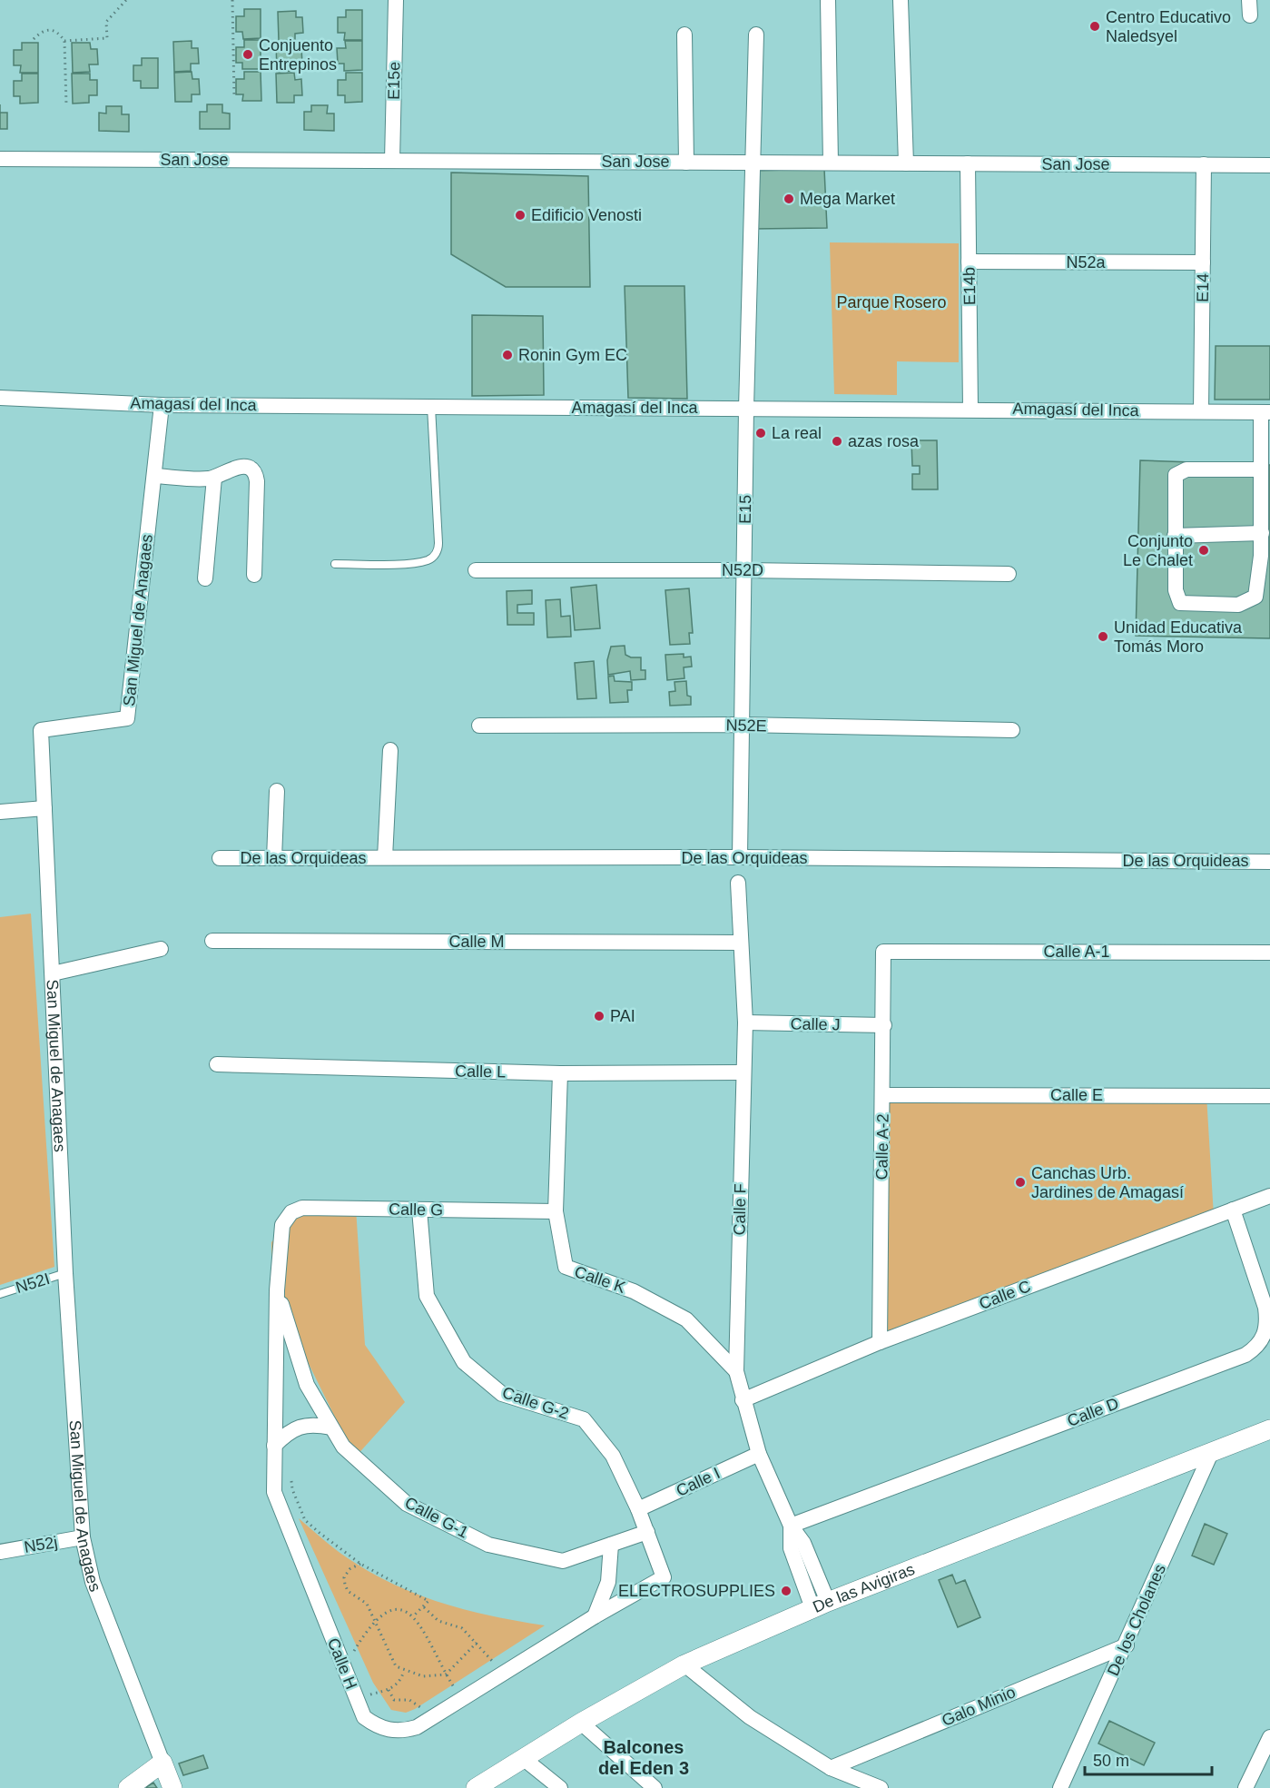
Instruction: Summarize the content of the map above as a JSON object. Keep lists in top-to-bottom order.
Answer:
{
  "streets": {
    "street": [
      "E15e",
      "San Jose",
      "N52a",
      "E14b",
      "E14",
      "Amagasí del Inca",
      "E15",
      "N52D",
      "San Miguel de Anagaes",
      "N52E",
      "De las Orquideas",
      "Calle M",
      "Calle A-1",
      "Calle J",
      "Calle L",
      "Calle E",
      "Calle A-2",
      "Calle G",
      "Calle F",
      "Calle K",
      "Calle C",
      "Calle G-2",
      "Calle D",
      "Calle I",
      "Calle G-1",
      "N52j",
      "De las Avigiras",
      "De los Cholanes",
      "Calle H",
      "Galo Minio"
    ],
    "lane": ["N52I"]
  },
  "crossings": [
    ["E15e", "San Jose"],
    ["San Jose", "E14b"],
    ["San Jose", "E14"],
    ["San Jose", "E15"],
    ["N52a", "E14b"],
    ["N52a", "E14"],
    ["E14b", "Amagasí del Inca"],
    ["E14", "Amagasí del Inca"],
    ["Amagasí del Inca", "E15"],
    ["Amagasí del Inca", "San Miguel de Anagaes"],
    ["E15", "N52D"],
    ["E15", "N52E"],
    ["E15", "De las Orquideas"],
    ["San Miguel de Anagaes", "N52I"],
    ["San Miguel de Anagaes", "N52j"],
    ["Calle M", "Calle F"],
    ["Calle A-1", "Calle A-2"],
    ["Calle J", "Calle A-2"],
    ["Calle J", "Calle F"],
    ["Calle L", "Calle F"],
    ["Calle L", "Calle K"],
    ["Calle E", "Calle A-2"],
    ["Calle A-2", "Calle C"],
    ["Calle G", "Calle K"],
    ["Calle G", "Calle G-2"],
    ["Calle G", "Calle H"],
    ["Calle F", "Calle K"],
    ["Calle F", "Calle C"],
    ["Calle F", "Calle D"],
    ["Calle F", "Calle I"],
    ["Calle F", "De las Avigiras"],
    ["Calle C", "Calle D"],
    ["Calle G-2", "Calle I"],
    ["Calle G-2", "Calle G-1"],
    ["Calle G-2", "Calle H"],
    ["Calle G-1", "Calle H"],
    ["De las Avigiras", "De los Cholanes"],
    ["De los Cholanes", "Galo Minio"]
  ],
  "districts": ["Balcones del Eden 3"],
  "parks": ["Parque Rosero"],
  "places": [
    "Centro Educativo Naledsyel",
    "Conjuento Entrepinos",
    "Mega Market",
    "Edificio Venosti",
    "Ronin Gym EC",
    "La real",
    "azas rosa",
    "Conjunto Le Chalet",
    "Unidad Educativa Tomás Moro",
    "PAI",
    "Canchas Urb. Jardines de Amagasí",
    "ELECTROSUPPLIES"
  ],
  "scale_bar": "50 m"
}
